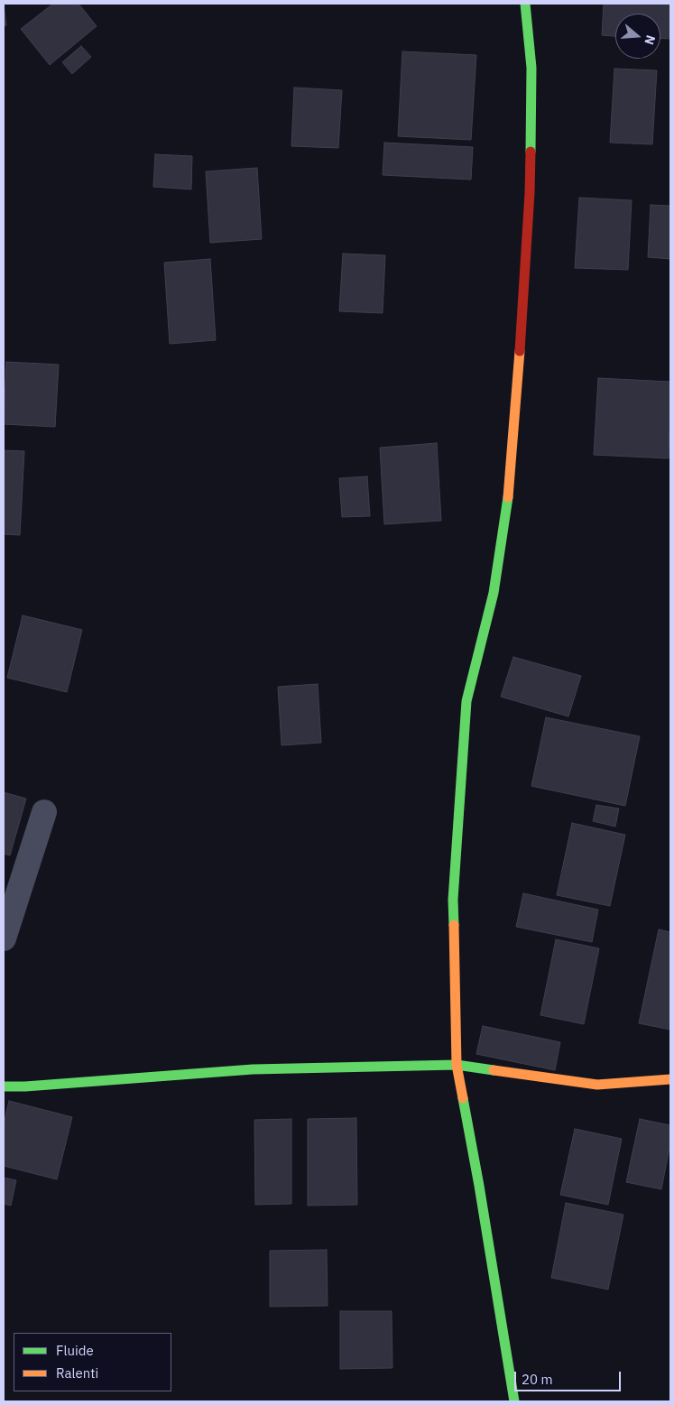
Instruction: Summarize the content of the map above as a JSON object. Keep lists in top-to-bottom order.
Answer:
{
  "legend": ["Fluide", "Ralenti"],
  "scale_bar": "20 m",
  "north": "right"
}
